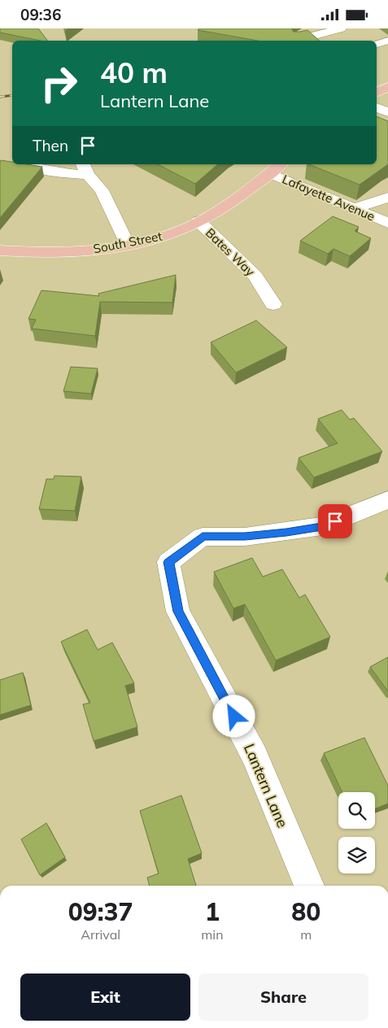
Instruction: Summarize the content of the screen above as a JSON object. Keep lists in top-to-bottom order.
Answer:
{
  "streets": {
    "main road": ["South Street"],
    "street": ["Lafayette Avenue", "Bates Way", "Lantern Lane"]
  },
  "crossings": [
    ["Lafayette Avenue", "South Street"],
    ["South Street", "Bates Way"]
  ],
  "page": {
    "status": "09:36",
    "turn": ["40 m", "Lantern Lane"],
    "then": "Then",
    "eta": [
      "09:37",
      "Arrival",
      "1",
      "min",
      "80",
      "m"
    ],
    "buttons": ["Exit", "Share"]
  }
}
